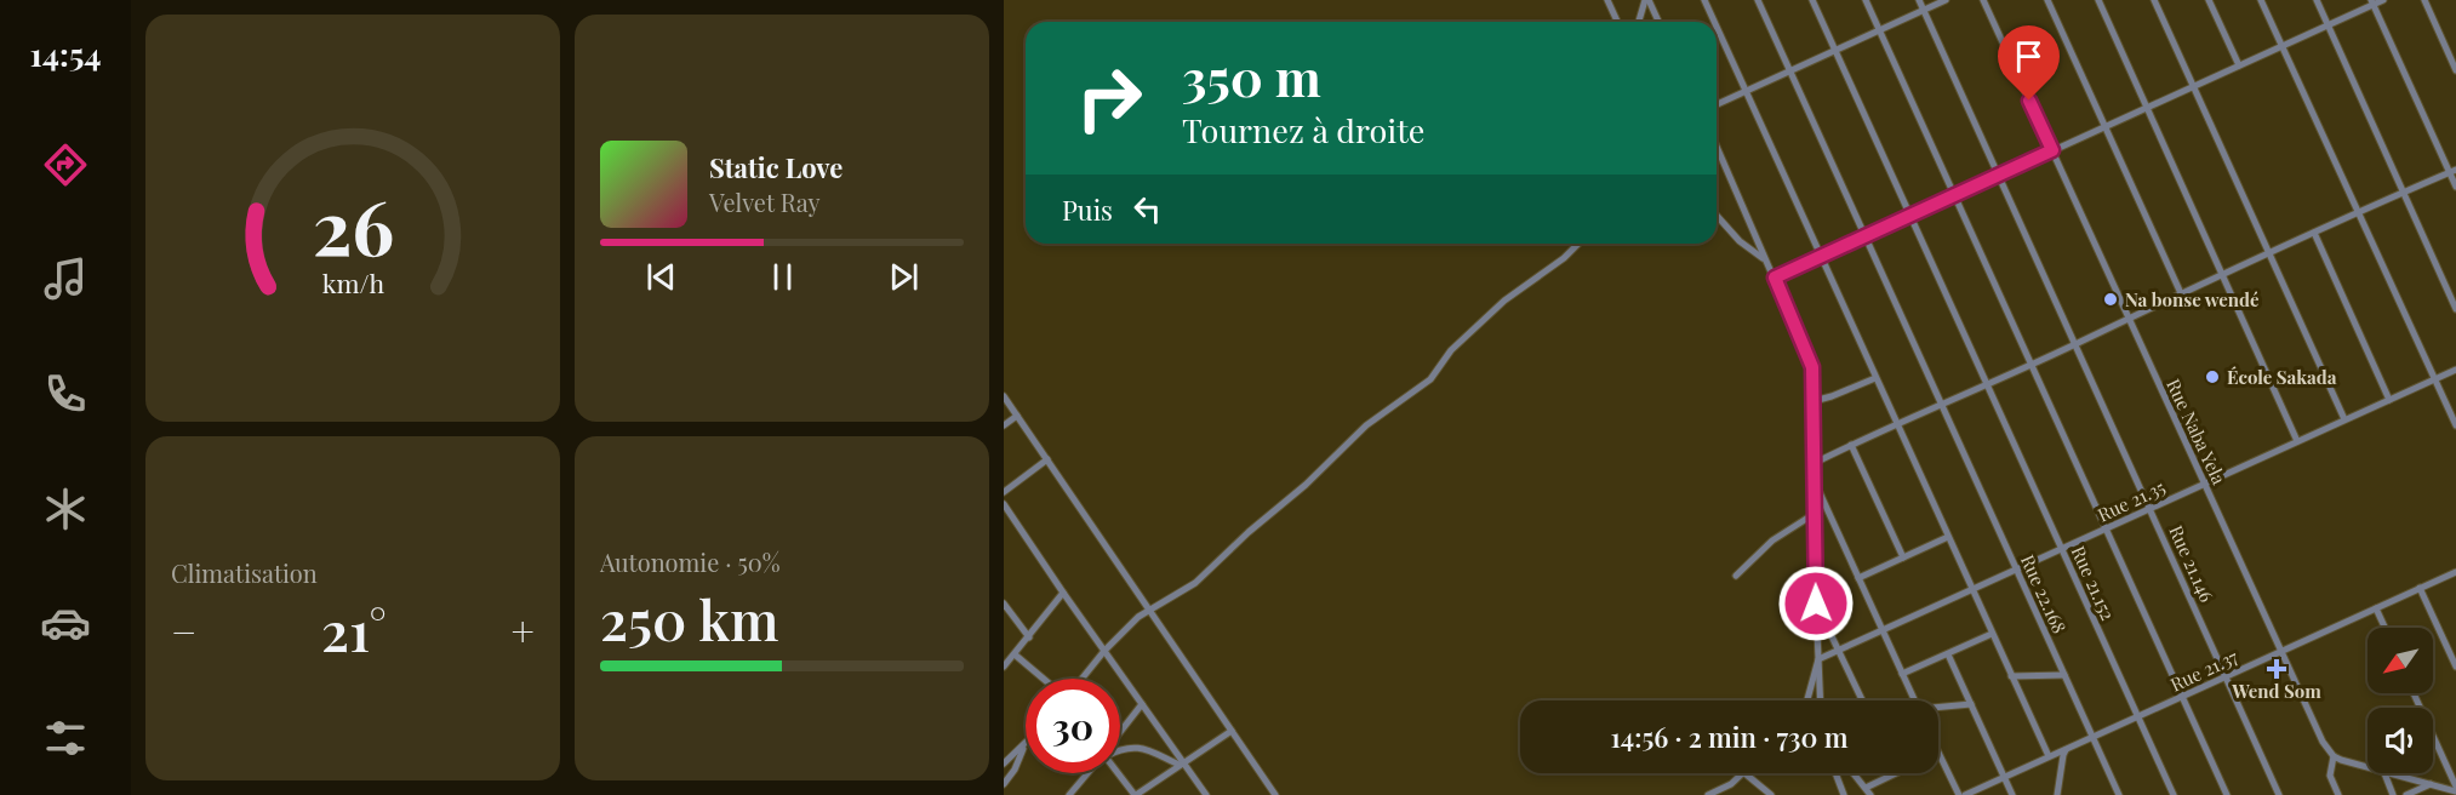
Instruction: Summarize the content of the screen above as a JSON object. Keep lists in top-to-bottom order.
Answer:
{
  "streets": {
    "street": [
      "Rue Naba Yela",
      "Rue 21.35",
      "Rue 21.146",
      "Rue 21.152",
      "Rue 22.168",
      "Rue 21.37"
    ]
  },
  "crossings": [
    ["Rue Naba Yela", "Rue 21.35"],
    ["Rue Naba Yela", "Rue 21.37"],
    ["Rue 21.35", "Rue 21.146"],
    ["Rue 21.35", "Rue 21.152"],
    ["Rue 21.35", "Rue 22.168"],
    ["Rue 21.146", "Rue 21.37"],
    ["Rue 21.152", "Rue 21.37"],
    ["Rue 22.168", "Rue 21.37"]
  ],
  "places": {
    "other": ["Na bonse wendé", "École Sakada"],
    "health": ["Wend Som"]
  },
  "north": "bottom left",
  "page": {
    "tabs": "14:54",
    "turn": ["350 m", "Tournez à droite"],
    "song": ["Static Love", "Velvet Ray"],
    "then": "Puis",
    "tile": [
      "Climatisation",
      ["Autonomie · 50%", "250 km"]
    ],
    "heat": ["−", "21°", "+"],
    "limit": "30",
    "trip": "14:56 · 2 min · 730 m",
    "gauge": ["26", "km/h"]
  }
}
